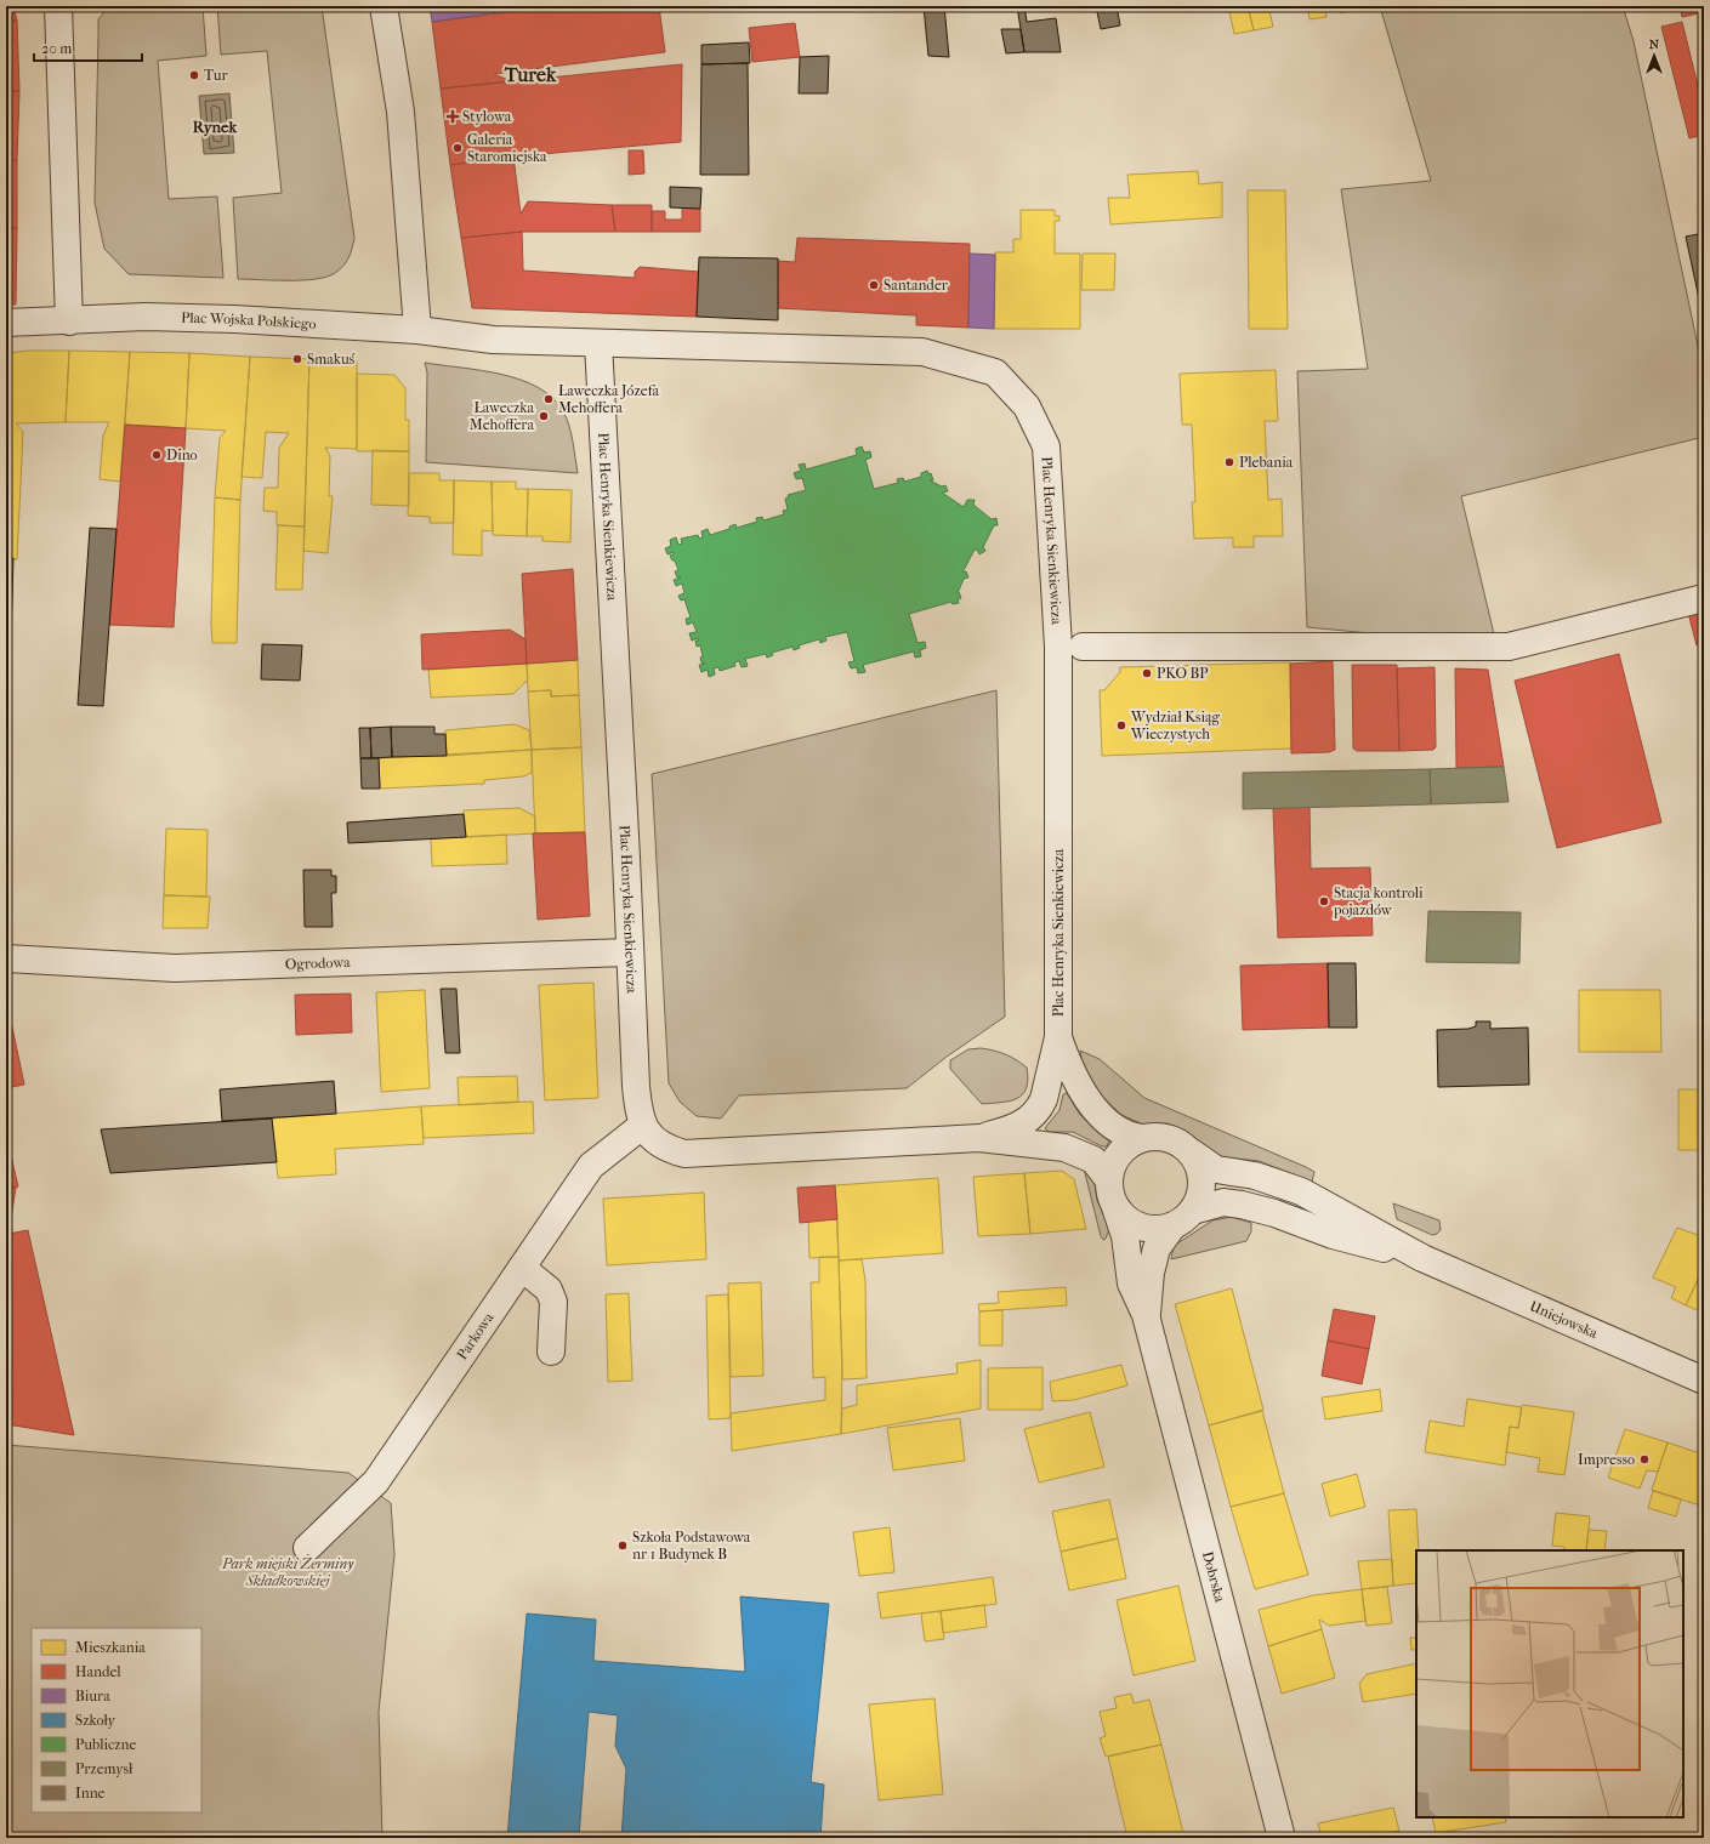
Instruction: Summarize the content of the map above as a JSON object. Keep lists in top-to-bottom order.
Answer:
{
  "streets": {
    "street": [
      "Plac Wojska Polskiego",
      "Plac Henryka Sienkiewicza",
      "Ogrodowa",
      "Uniejowska",
      "Parkowa",
      "Dobrska"
    ]
  },
  "crossings": [
    ["Plac Wojska Polskiego", "Plac Henryka Sienkiewicza"],
    ["Plac Henryka Sienkiewicza", "Ogrodowa"],
    ["Plac Henryka Sienkiewicza", "Uniejowska"],
    ["Plac Henryka Sienkiewicza", "Parkowa"],
    ["Plac Henryka Sienkiewicza", "Dobrska"],
    ["Uniejowska", "Dobrska"]
  ],
  "districts": ["Turek", "Rynek"],
  "parks": ["Park miejski Żerminy Składkowskiej"],
  "places": {
    "other": [
      "Tur",
      "Galeria Staromiejska",
      "Santander",
      "Smakuś",
      "Ławeczka Józefa Mehoffera",
      "Ławeczka Mehoffera",
      "Dino",
      "Plebania",
      "PKO BP",
      "Wydział Ksiąg Wieczystych",
      "Stacja kontroli pojazdów",
      "Impresso",
      "Szkoła Podstawowa nr 1 Budynek B"
    ],
    "health": ["Stylowa"]
  },
  "legend": [
    "Mieszkania",
    "Handel",
    "Biura",
    "Szkoły",
    "Publiczne",
    "Przemysł",
    "Inne"
  ],
  "scale_bar": "20 m",
  "north": "top"
}
